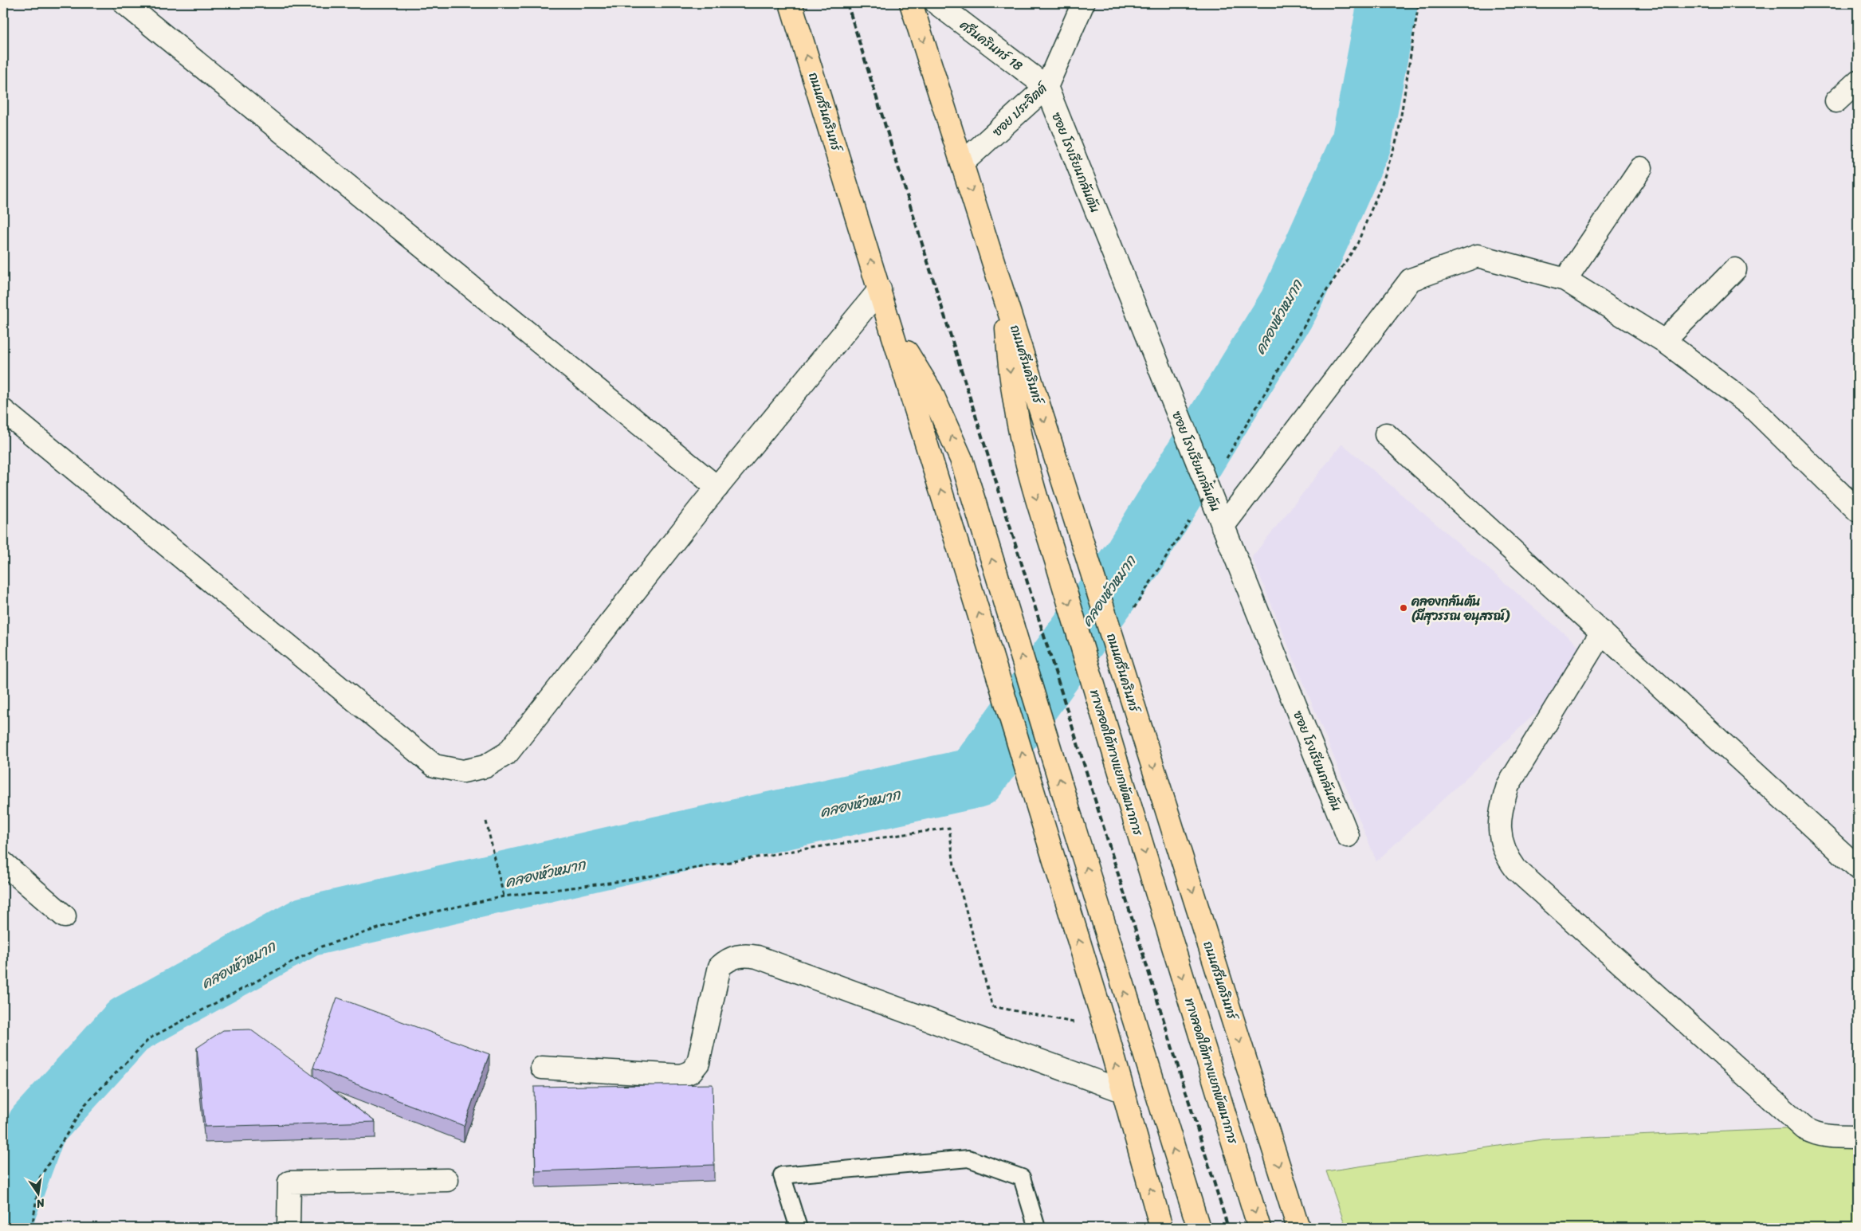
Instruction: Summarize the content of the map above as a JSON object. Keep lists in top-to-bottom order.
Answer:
{
  "streets": {
    "main road": ["ถนนศรีนครินทร์", "ทางลอดใต้ทางแยกพัฒนาการ"],
    "street": ["ศรีนครินทร์ 18", "ซอย ประจิตต์", "ซอย โรงเรียนกลันตัน"]
  },
  "crossings": [
    ["ศรีนครินทร์ 18", "ซอย ประจิตต์"],
    ["ศรีนครินทร์ 18", "ซอย โรงเรียนกลันตัน"],
    ["ซอย ประจิตต์", "ถนนศรีนครินทร์"],
    ["ซอย ประจิตต์", "ซอย โรงเรียนกลันตัน"],
    ["ถนนศรีนครินทร์", "ทางลอดใต้ทางแยกพัฒนาการ"]
  ],
  "water": ["คลองหัวหมาก"],
  "places": ["คลองกลันตัน (มีสุวรรณ อนุสรณ์)"],
  "north": "bottom"
}
